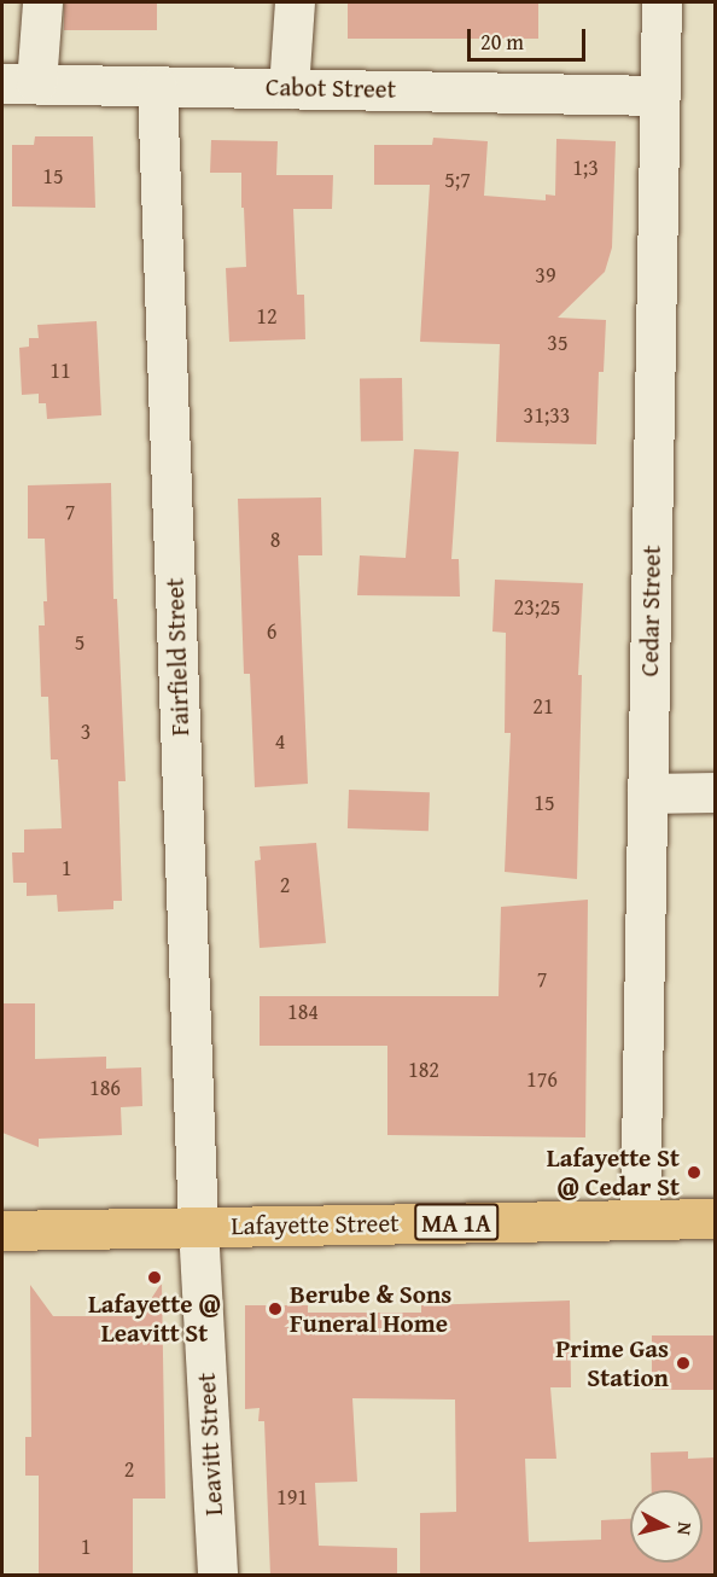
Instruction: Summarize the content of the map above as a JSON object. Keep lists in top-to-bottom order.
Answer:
{
  "streets": {
    "highway": ["MA 1A", "Lafayette Street"],
    "street": [
      "Cabot Street",
      "Cedar Street",
      "Fairfield Street",
      "Leavitt Street"
    ]
  },
  "crossings": [
    ["Cabot Street", "Cedar Street"],
    ["Cabot Street", "Fairfield Street"],
    ["Cedar Street", "Lafayette Street"],
    ["Fairfield Street", "Lafayette Street"],
    ["Fairfield Street", "Leavitt Street"],
    ["Lafayette Street", "Leavitt Street"]
  ],
  "places": [
    "Lafayette St @ Cedar St",
    "Lafayette @ Leavitt St",
    "Berube & Sons Funeral Home",
    "Prime Gas Station"
  ],
  "house_numbers": [
    "1;3",
    "15",
    "5;7",
    "39",
    "12",
    "35",
    "11",
    "31;33",
    "7",
    "8",
    "23;25",
    "6",
    "5",
    "21",
    "3",
    "4",
    "15",
    "1",
    "2",
    "7",
    "184",
    "182",
    "176",
    "186",
    "2",
    "191",
    "1"
  ],
  "scale_bar": "20 m",
  "north": "right"
}
